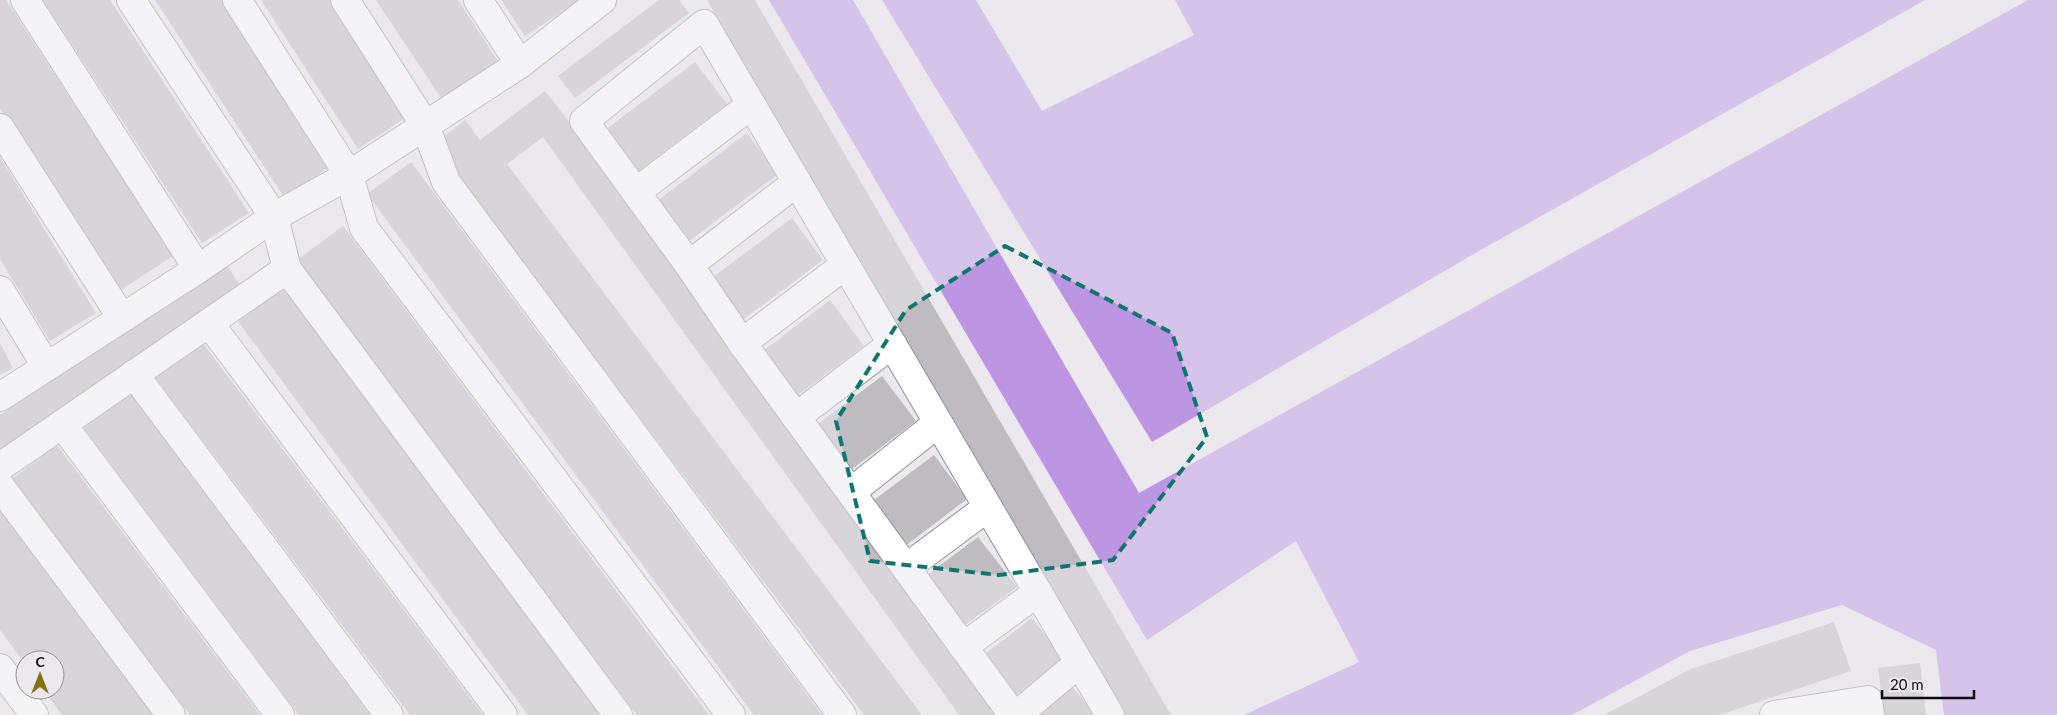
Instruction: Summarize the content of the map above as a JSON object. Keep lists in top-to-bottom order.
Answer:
{
  "scale_bar": "20 m",
  "north": "top"
}
